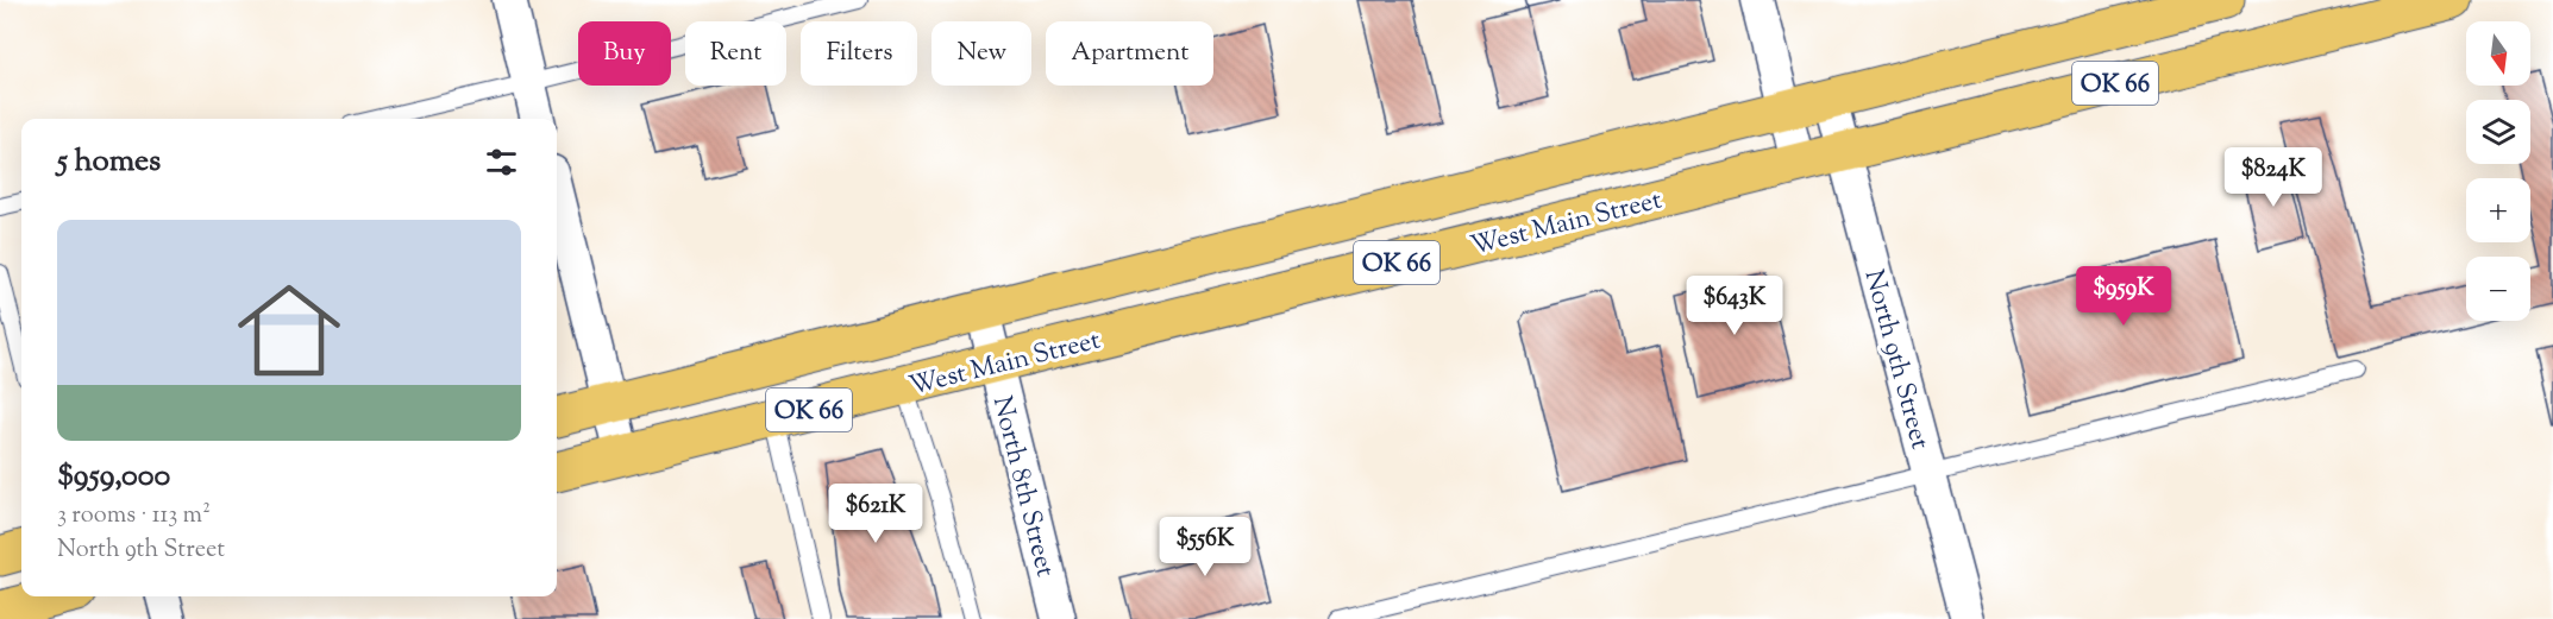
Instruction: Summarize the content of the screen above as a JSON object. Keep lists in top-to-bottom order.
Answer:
{
  "streets": {
    "main road": ["OK 66", "West Main Street"],
    "street": ["North 9th Street", "North 8th Street"]
  },
  "crossings": [
    ["West Main Street", "North 9th Street"],
    ["West Main Street", "North 8th Street"]
  ],
  "north": "bottom",
  "page": {
    "map_buttons": ["+", "−"],
    "chip": [
      "Buy",
      "Rent",
      "Filters",
      "New",
      "Apartment"
    ],
    "heading": "5 homes",
    "price": [
      "$824K",
      "$959K",
      "$643K",
      "$621K",
      "$556K"
    ],
    "list": [
      {
        "name": "$959,000",
        "note": "3 rooms · 113 m² · North 9th Street"
      }
    ]
  }
}
